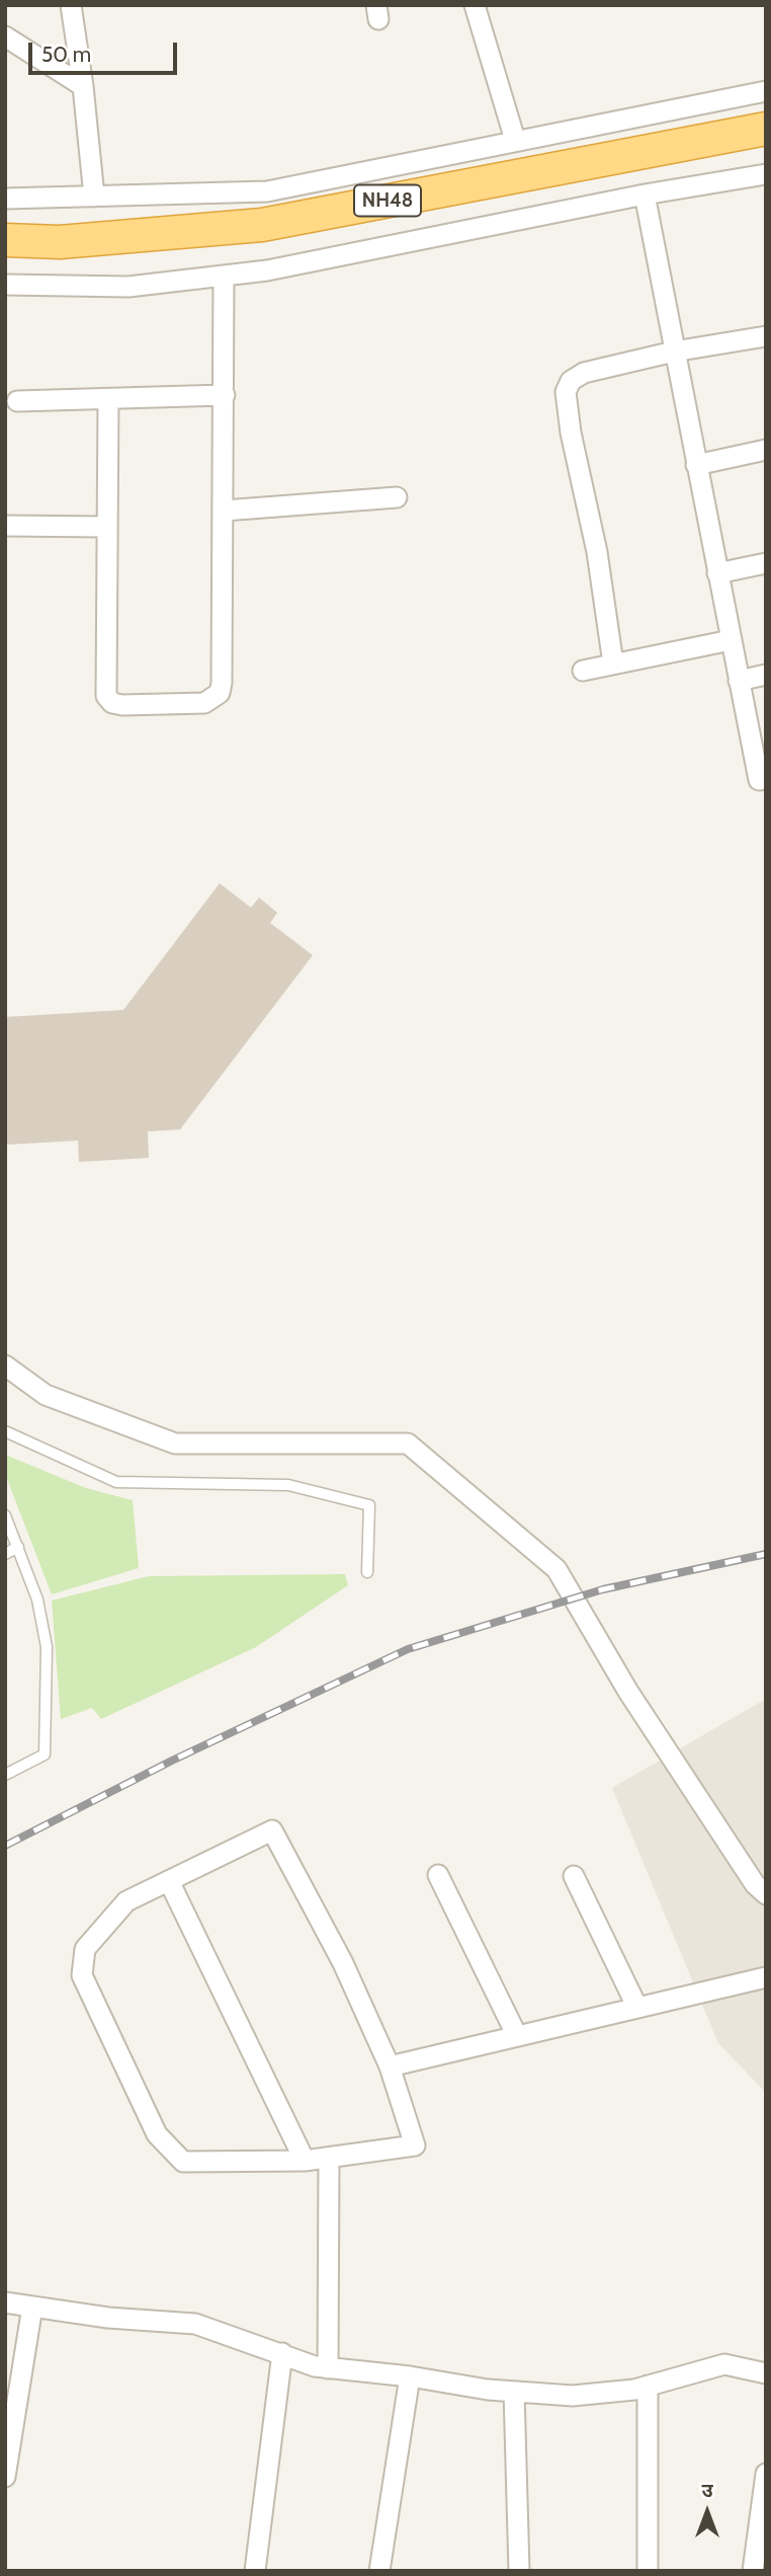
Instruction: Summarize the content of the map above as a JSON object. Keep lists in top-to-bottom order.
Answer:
{
  "streets": {
    "highway": ["NH48"]
  },
  "scale_bar": "50 m",
  "north": "top"
}
